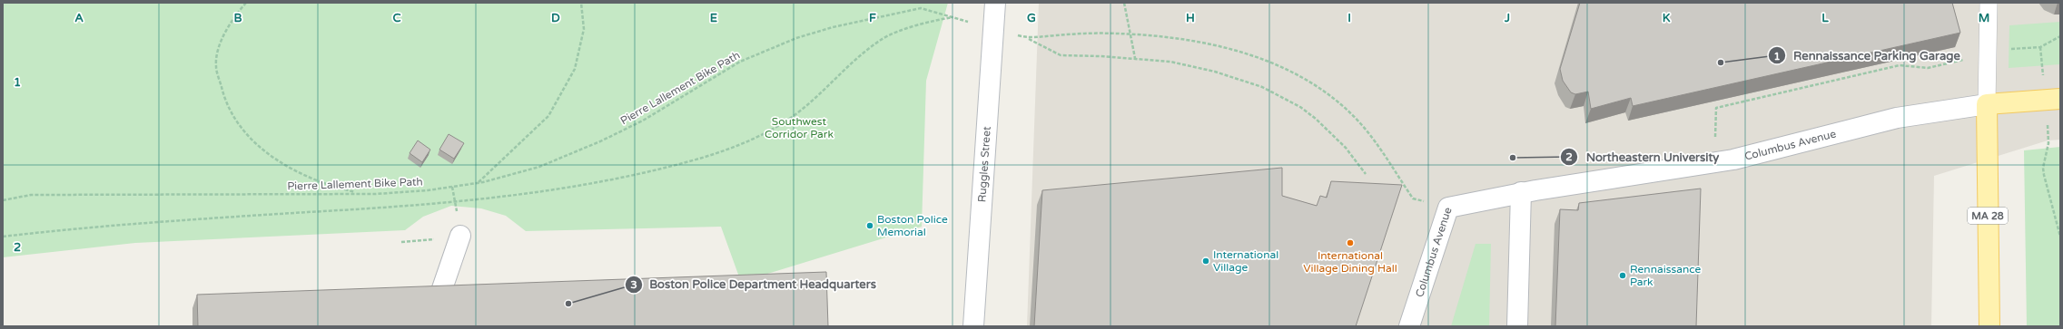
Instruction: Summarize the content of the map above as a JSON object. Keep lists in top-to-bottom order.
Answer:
{
  "streets": {
    "main road": ["Columbus Avenue", "MA 28"],
    "street": ["Ruggles Street"],
    "path": ["Pierre Lallement Bike Path"]
  },
  "crossings": [
    ["Columbus Avenue", "MA 28"]
  ],
  "parks": ["Southwest Corridor Park"],
  "places": [
    "Rennaissance Parking Garage",
    "Northeastern University",
    "Boston Police Memorial",
    "International Village Dining Hall",
    "International Village",
    "Rennaissance Park",
    "Boston Police Department Headquarters"
  ],
  "grid": {
    "columns": [
      "A",
      "B",
      "C",
      "D",
      "E",
      "F",
      "G",
      "H",
      "I",
      "J",
      "K",
      "L",
      "M"
    ],
    "rows": ["1", "2"]
  }
}
